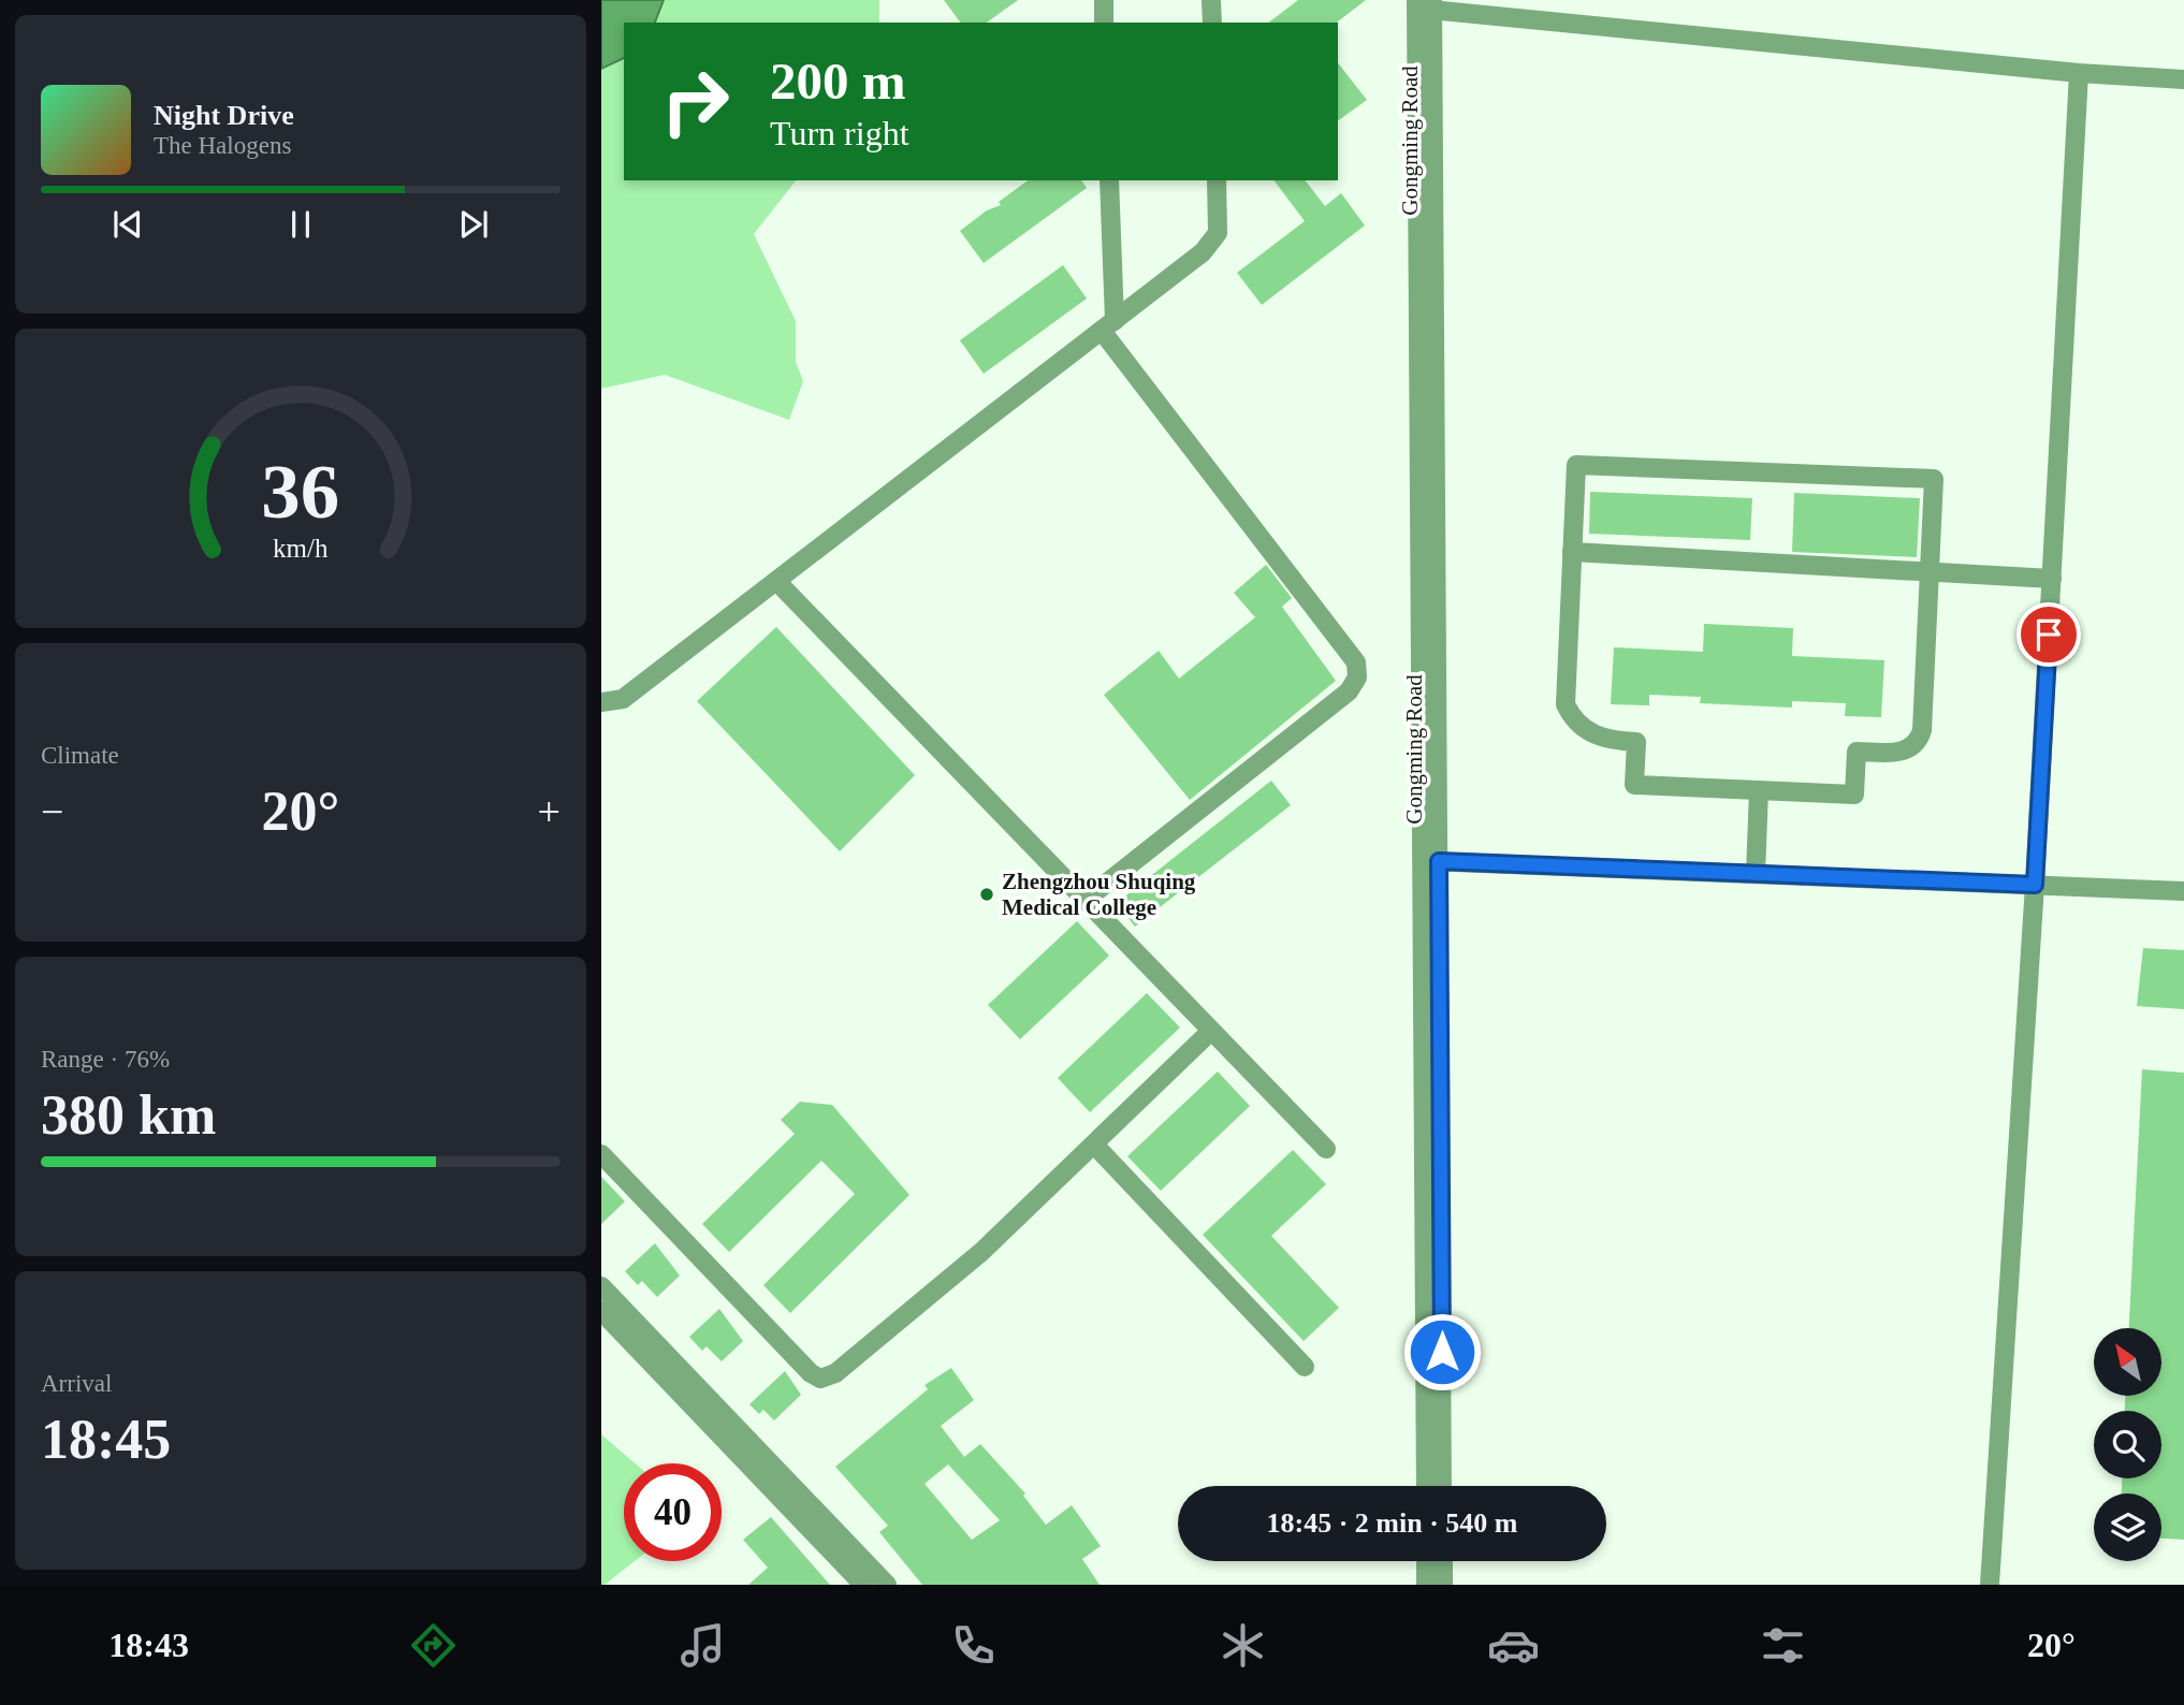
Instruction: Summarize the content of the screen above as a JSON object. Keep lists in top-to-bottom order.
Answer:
{
  "streets": {
    "street": ["Gongming Road"]
  },
  "places": ["Zhengzhou Shuqing Medical College"],
  "north": "top left",
  "page": {
    "turn": ["200 m", "Turn right"],
    "song": ["Night Drive", "The Halogens"],
    "tile": [
      "Climate",
      ["Range · 76%", "380 km"],
      ["Arrival", "18:45"]
    ],
    "heat": ["−", "20°", "+"],
    "limit": "40",
    "trip": "18:45 · 2 min · 540 m",
    "tabs": ["18:43", "20°"],
    "gauge": ["36", "km/h"]
  }
}
